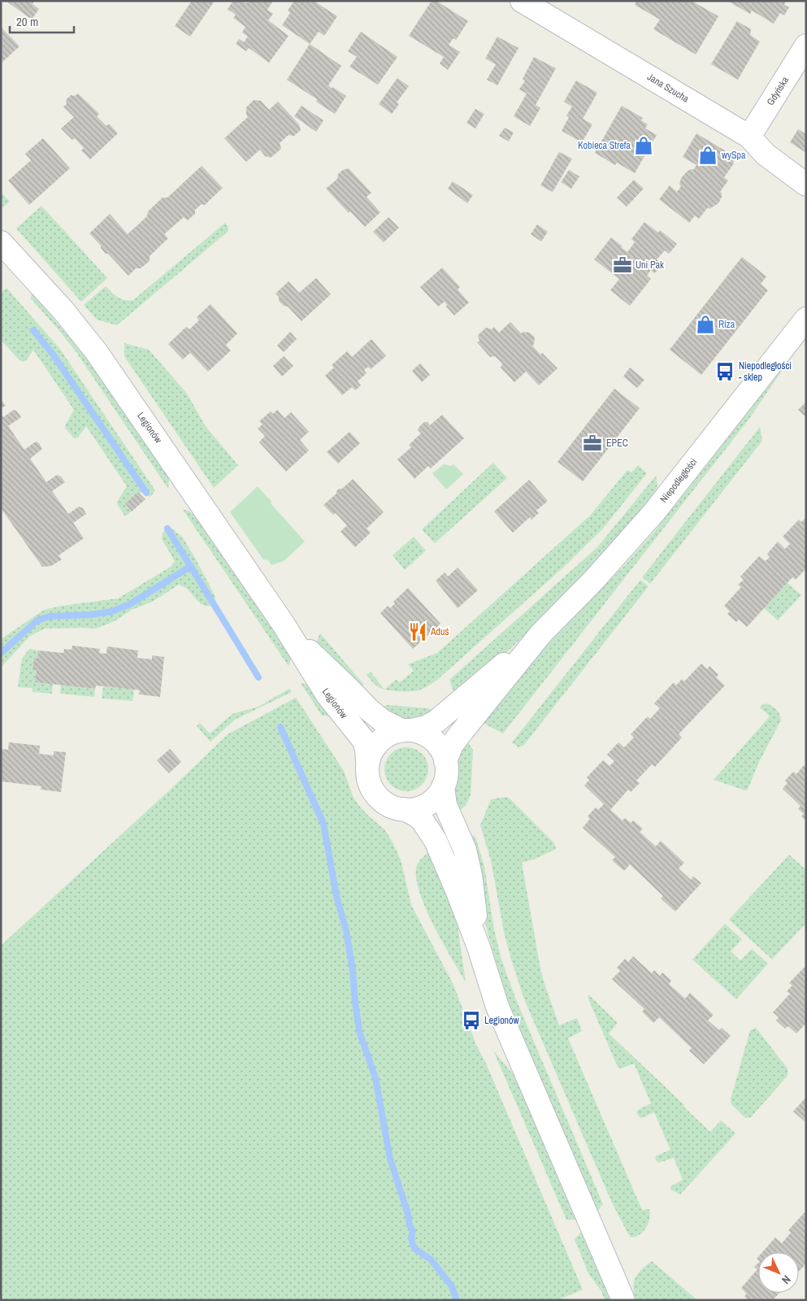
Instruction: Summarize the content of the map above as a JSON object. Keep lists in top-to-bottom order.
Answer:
{
  "streets": {
    "street": [
      "Jana Szucha",
      "Gdyńska",
      "Legionów",
      "Niepodległości"
    ]
  },
  "crossings": [
    ["Jana Szucha", "Gdyńska"],
    ["Legionów", "Niepodległości"]
  ],
  "places": {
    "shop": ["Kobieca Strefa", "wySpa", "Riza"],
    "office": ["Uni Pak", "EPEC"],
    "bus stop": ["Niepodległości - sklep", "Legionów"],
    "restaurant": ["Aduś"]
  },
  "scale_bar": "20 m",
  "north": "bottom right"
}
